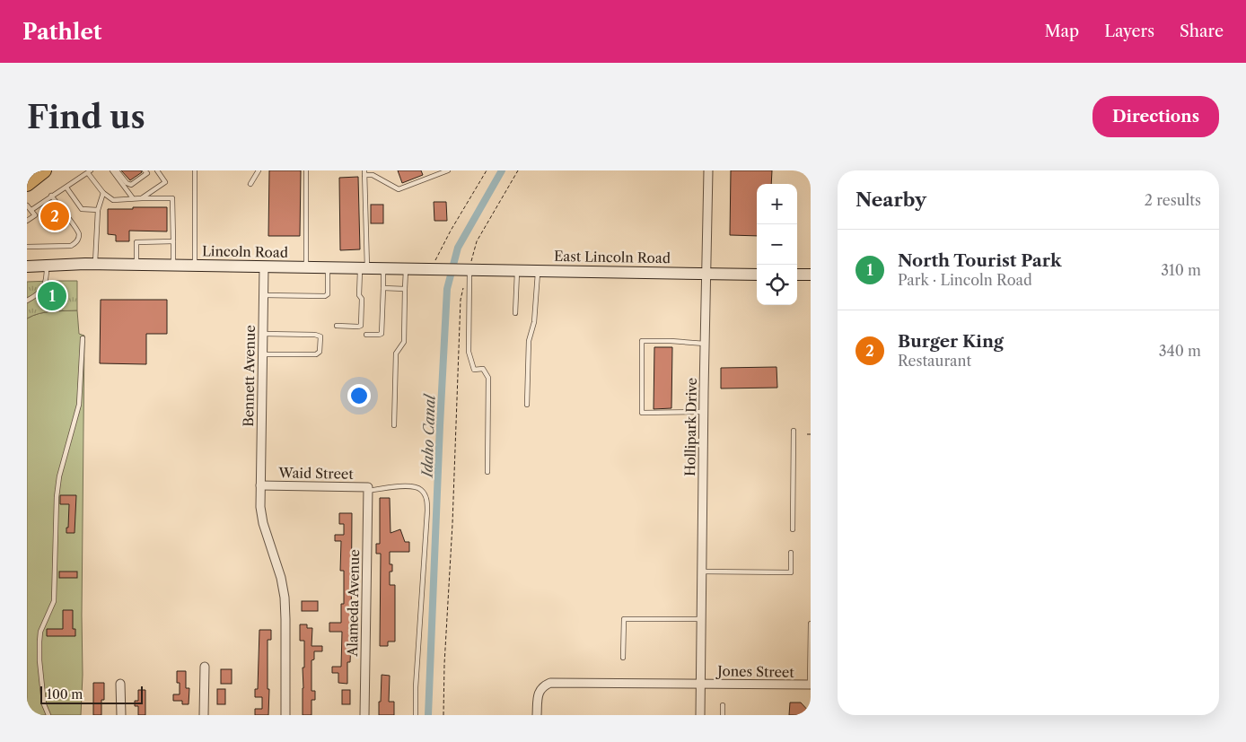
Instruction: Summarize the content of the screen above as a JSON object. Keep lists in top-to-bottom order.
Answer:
{
  "streets": {
    "main road": ["Lincoln Road", "East Lincoln Road"],
    "street": [
      "Bennett Avenue",
      "Hollipark Drive",
      "Waid Street",
      "Alameda Avenue",
      "Jones Street"
    ]
  },
  "crossings": [
    ["Lincoln Road", "East Lincoln Road"],
    ["Lincoln Road", "Bennett Avenue"],
    ["East Lincoln Road", "Hollipark Drive"],
    ["Bennett Avenue", "Waid Street"],
    ["Hollipark Drive", "Jones Street"],
    ["Waid Street", "Alameda Avenue"]
  ],
  "water": ["Idaho Canal"],
  "scale_bar": "100 m",
  "page": {
    "header": "Pathlet",
    "nav": ["Map", "Layers", "Share"],
    "buttons": "Directions",
    "title": "Find us",
    "heading": ["Nearby", "2 results"],
    "map_buttons": ["+", "−"],
    "pins": ["2", "1"],
    "list": [
      {
        "mark": "1",
        "name": "North Tourist Park",
        "note": "Park · Lincoln Road",
        "value": "310 m"
      },
      {
        "mark": "2",
        "name": "Burger King",
        "note": "Restaurant",
        "value": "340 m"
      }
    ],
    "scale": "100 m"
  }
}
